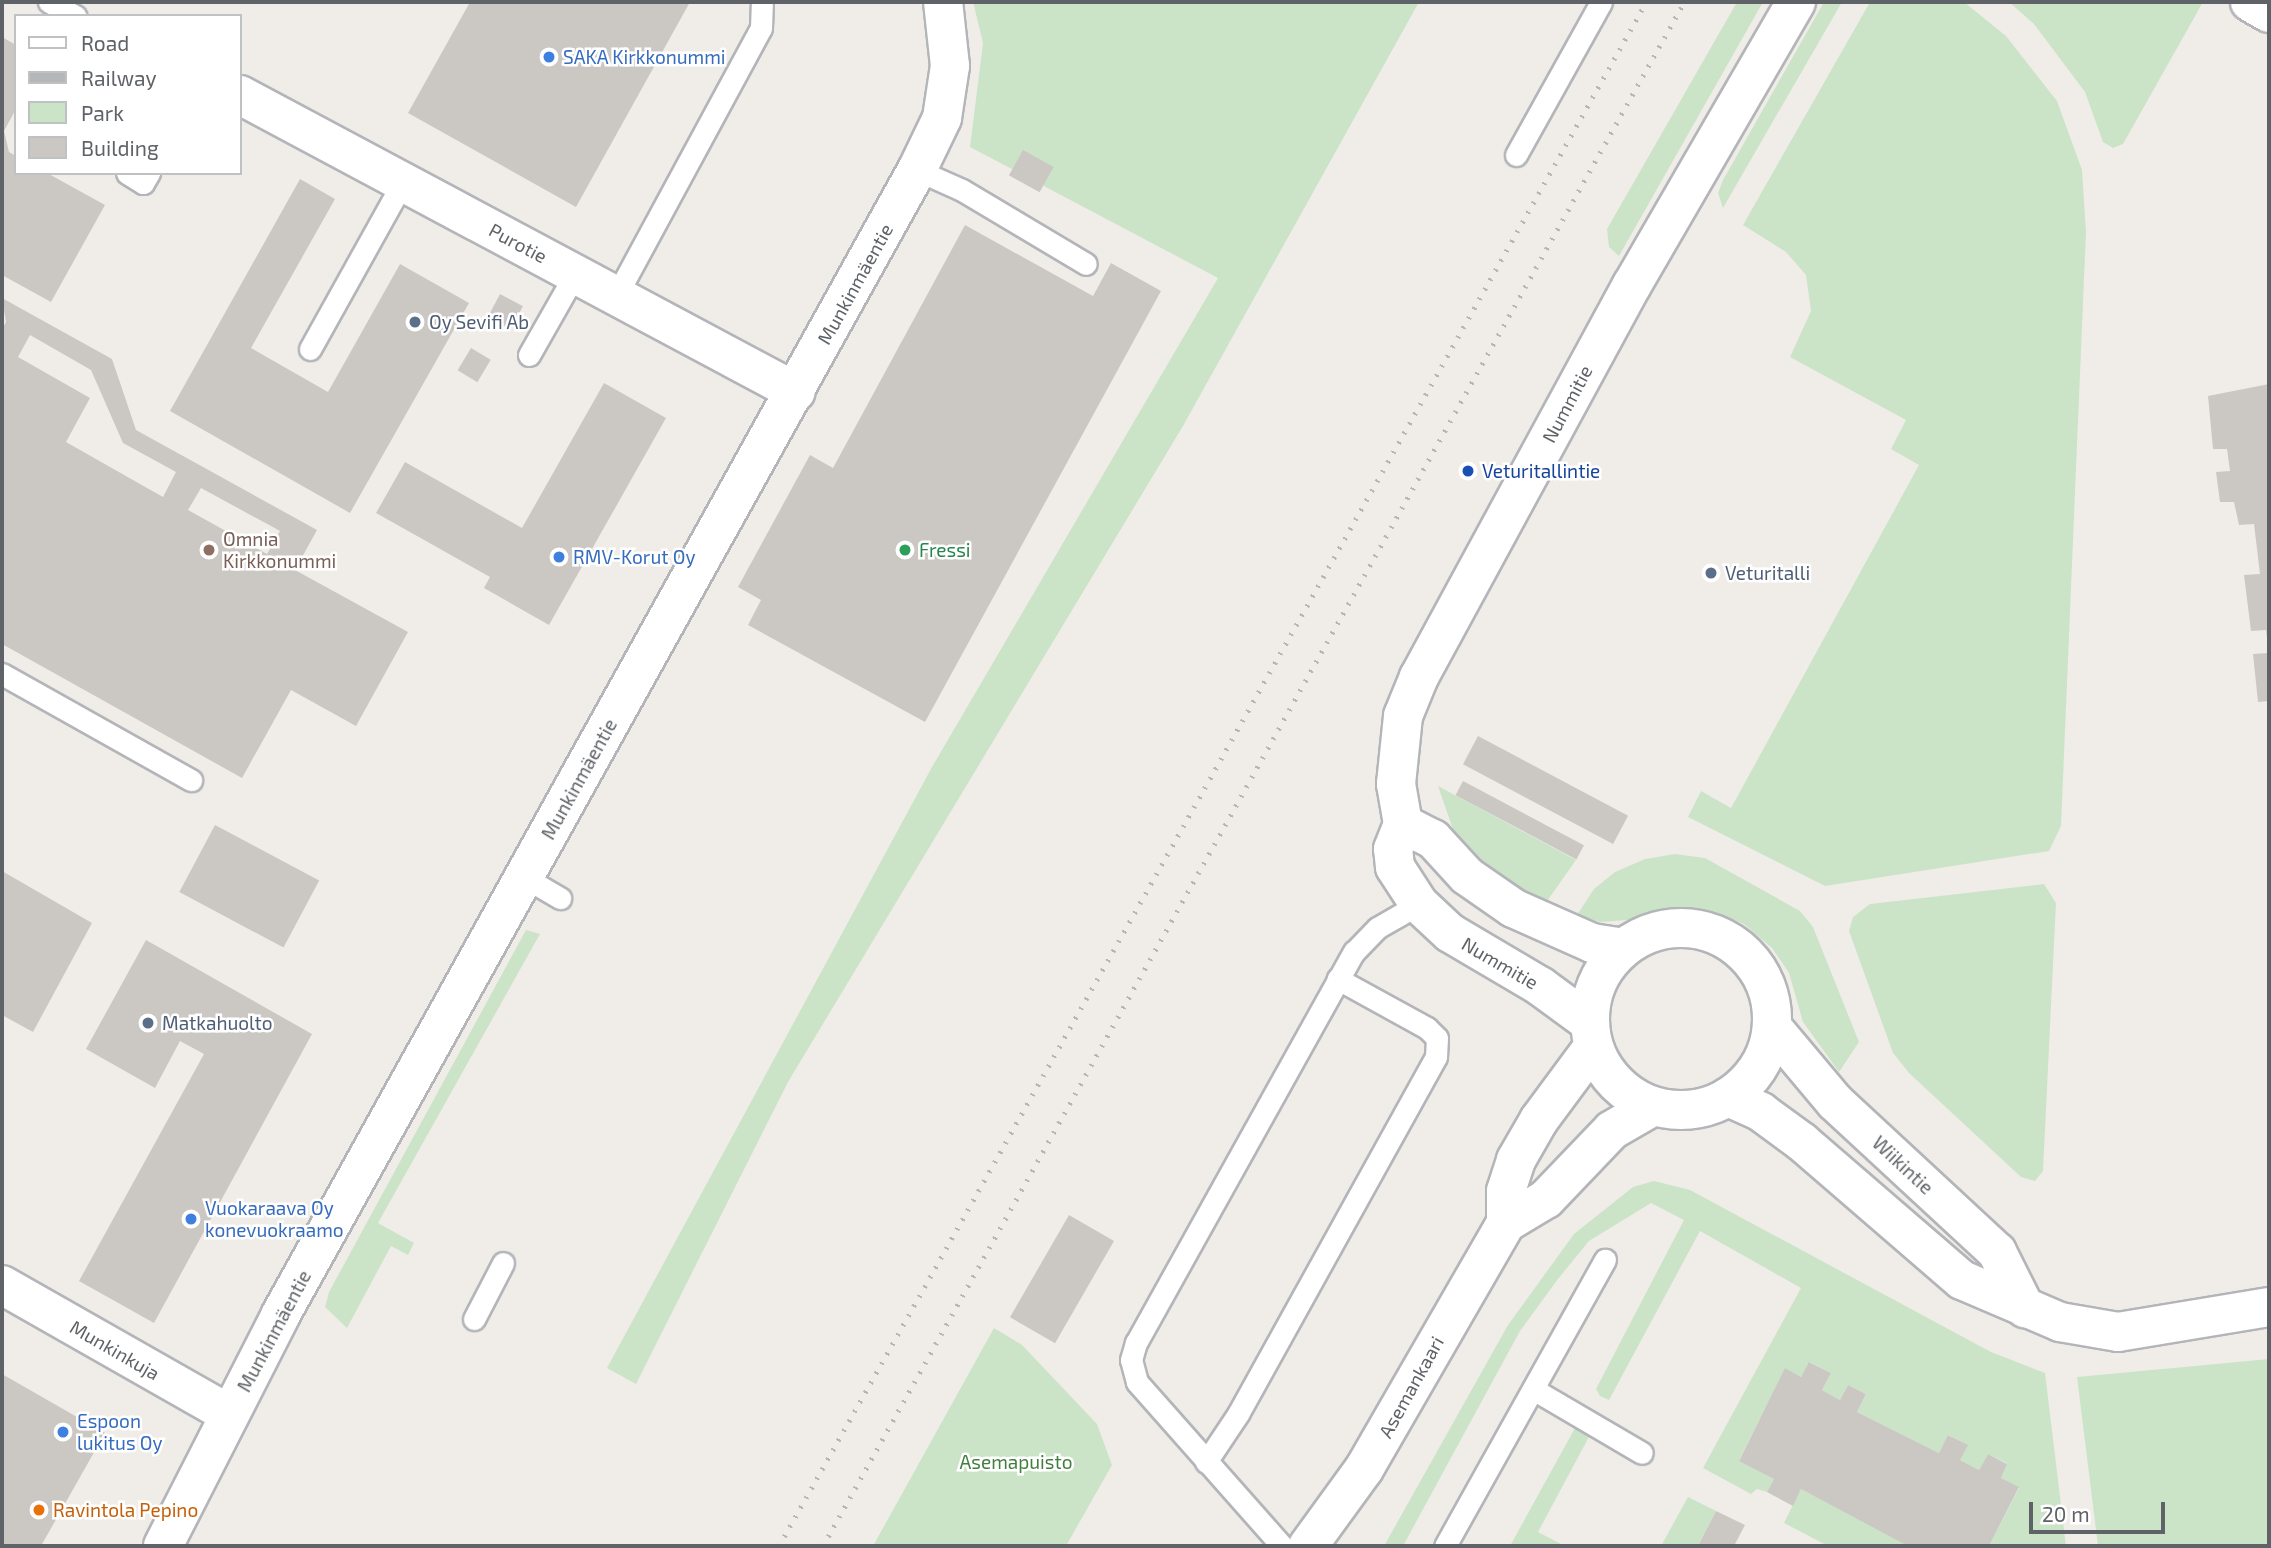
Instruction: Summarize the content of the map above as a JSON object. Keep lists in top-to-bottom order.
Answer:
{
  "streets": {
    "street": [
      "Purotie",
      "Munkinmäentie",
      "Nummitie",
      "Wiikintie",
      "Munkinkuja",
      "Asemankaari"
    ]
  },
  "crossings": [
    ["Purotie", "Munkinmäentie"],
    ["Munkinmäentie", "Munkinkuja"],
    ["Nummitie", "Wiikintie"],
    ["Nummitie", "Asemankaari"],
    ["Wiikintie", "Asemankaari"]
  ],
  "parks": ["Asemapuisto"],
  "places": [
    "SAKA Kirkkonummi",
    "Oy Sevifi Ab",
    "Veturitallintie",
    "Omnia Kirkkonummi",
    "Fressi",
    "RMV-Korut Oy",
    "Veturitalli",
    "Matkahuolto",
    "Vuokaraava Oy konevuokraamo",
    "Espoon lukitus Oy",
    "Ravintola Pepino"
  ],
  "legend": [
    "Road",
    "Railway",
    "Park",
    "Building"
  ],
  "scale_bar": "20 m"
}
